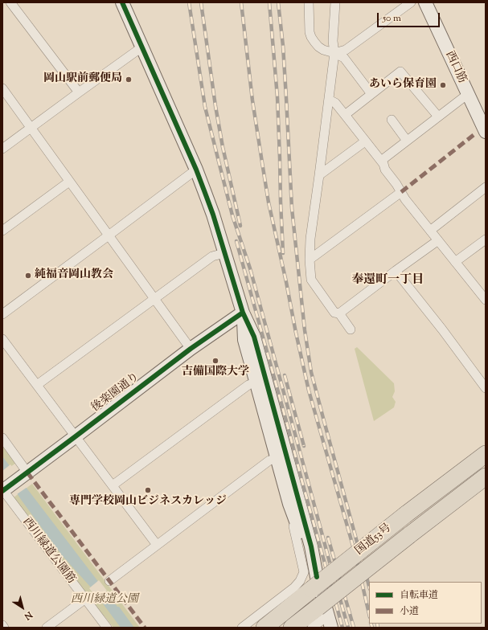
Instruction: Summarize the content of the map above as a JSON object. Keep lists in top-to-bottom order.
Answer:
{
  "streets": {
    "highway": ["国道53号"],
    "street": ["西口筋", "後楽園通り", "西川緑道公園筋"]
  },
  "crossings": [
    ["後楽園通り", "西川緑道公園筋"]
  ],
  "districts": ["奉還町一丁目"],
  "parks": ["西川緑道公園"],
  "places": [
    "岡山駅前郵便局",
    "あいら保育園",
    "純福音岡山教会",
    "吉備国際大学",
    "専門学校岡山ビジネスカレッジ"
  ],
  "legend": ["自転車道", "小道"],
  "scale_bar": "50 m",
  "north": "bottom right"
}
